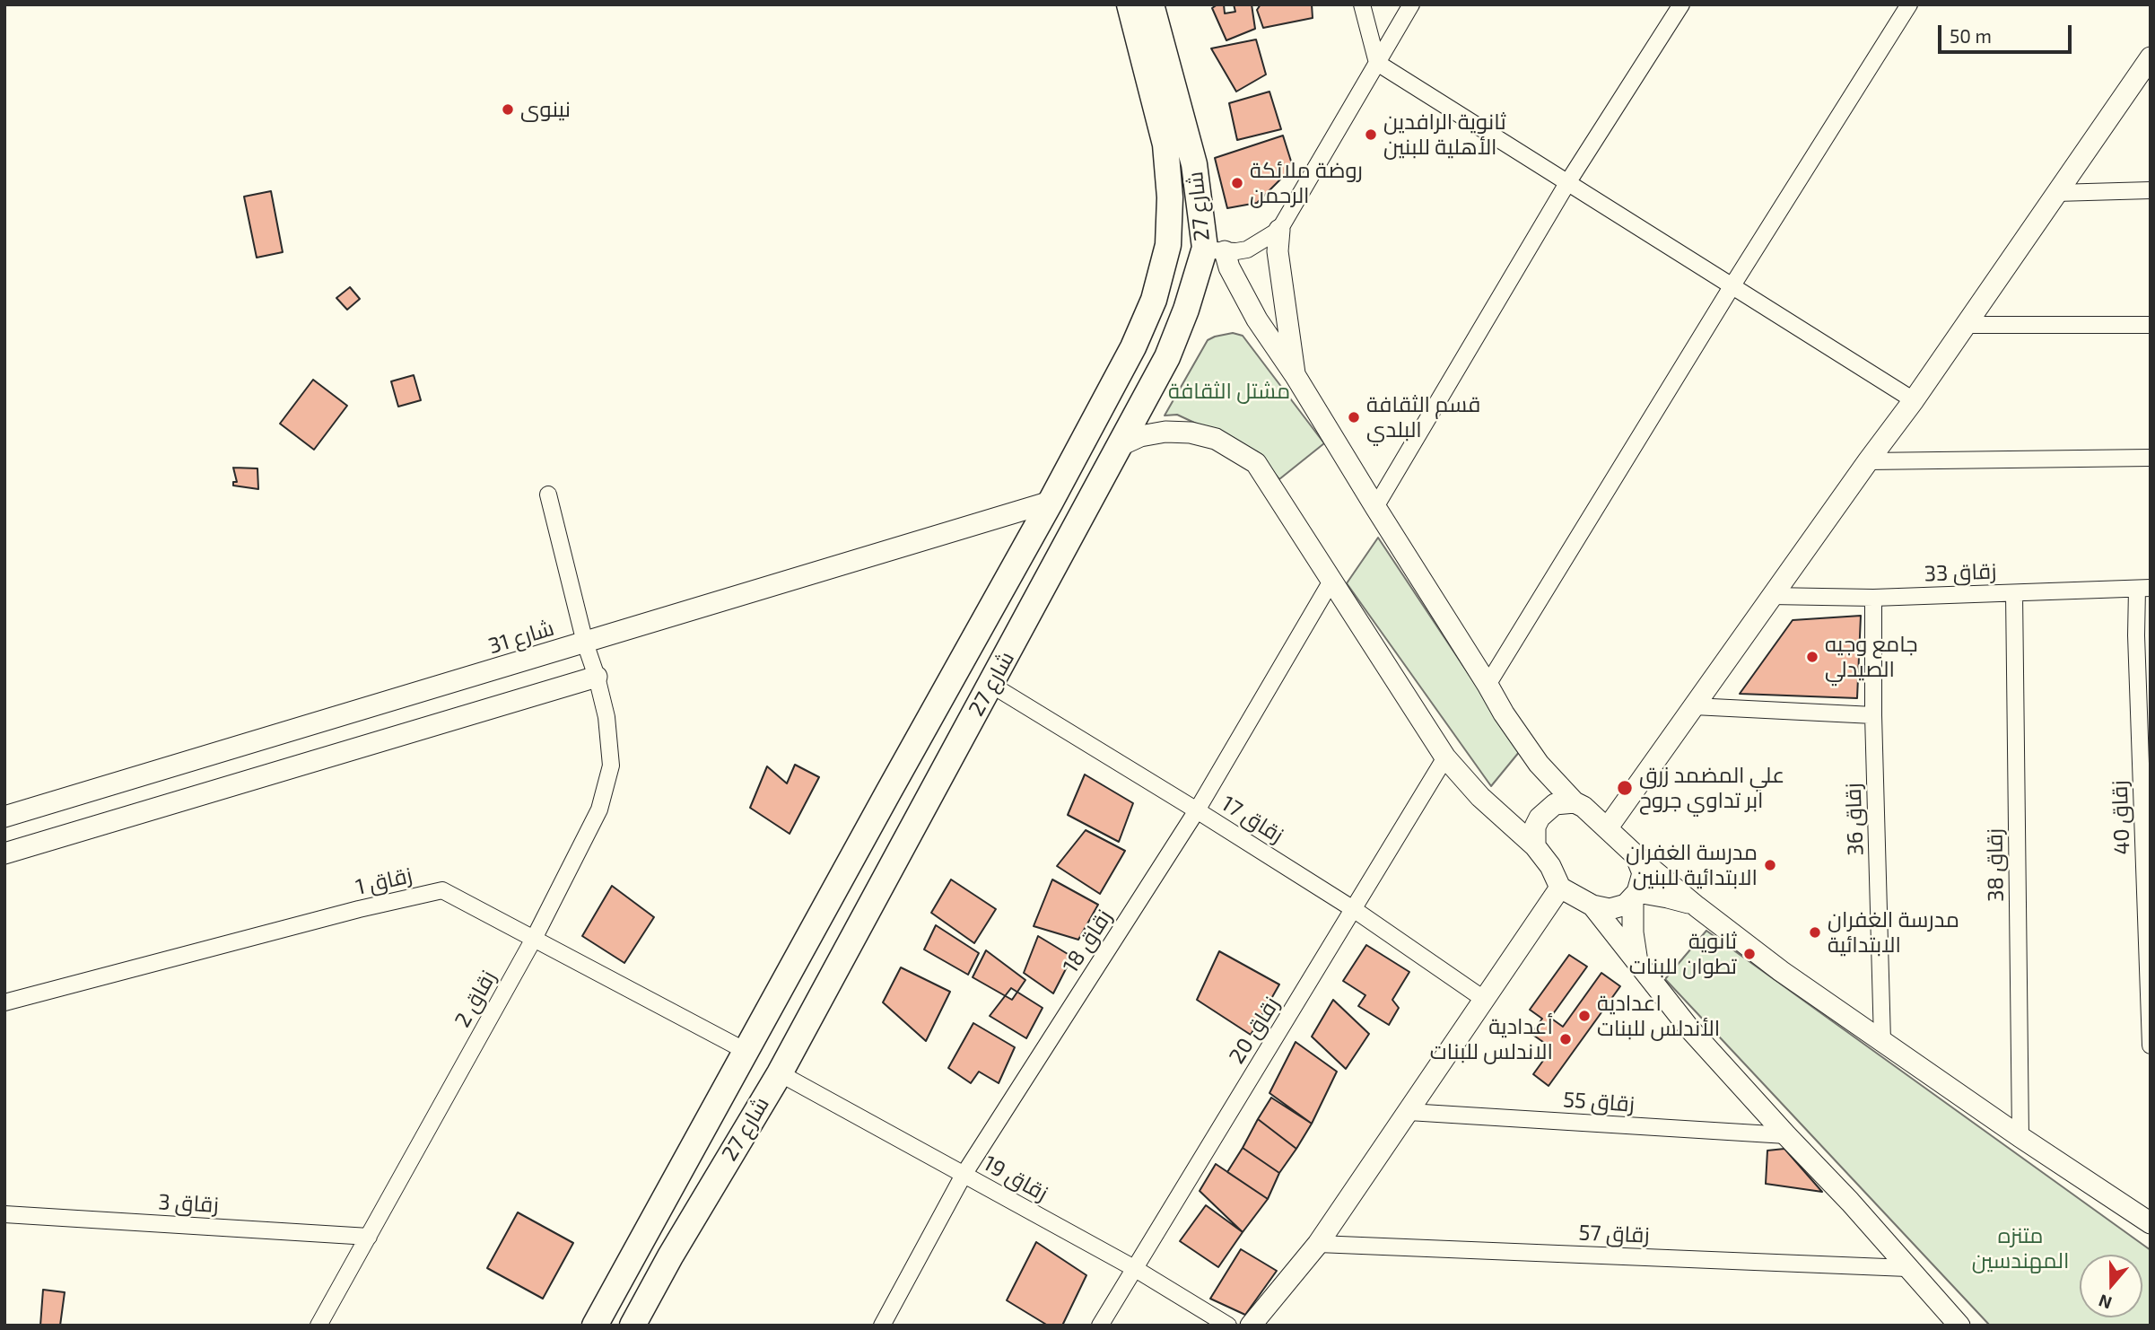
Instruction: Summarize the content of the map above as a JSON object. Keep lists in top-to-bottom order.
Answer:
{
  "streets": {
    "main road": ["شارع 27"],
    "street": [
      "زقاق 33",
      "شارع 31",
      "زقاق 40",
      "زقاق 17",
      "زقاق 36",
      "زقاق 38",
      "زقاق 1",
      "زقاق 18",
      "زقاق 2",
      "زقاق 20",
      "زقاق 55",
      "زقاق 19",
      "زقاق 3",
      "زقاق 57"
    ]
  },
  "crossings": [
    ["شارع 27", "شارع 31"],
    ["شارع 27", "زقاق 17"],
    ["شارع 27", "زقاق 1"],
    ["شارع 27", "زقاق 19"],
    ["زقاق 33", "زقاق 40"],
    ["زقاق 33", "زقاق 36"],
    ["زقاق 33", "زقاق 38"],
    ["شارع 31", "زقاق 2"],
    ["زقاق 17", "زقاق 18"],
    ["زقاق 17", "زقاق 20"],
    ["زقاق 1", "زقاق 2"],
    ["زقاق 18", "زقاق 19"],
    ["زقاق 2", "زقاق 3"],
    ["زقاق 20", "زقاق 19"]
  ],
  "parks": ["مشتل الثقافة", "متنزه المهندسين"],
  "places": [
    "نينوى",
    "ثانوية الرافدين الأهلية للبنين",
    "روضة ملائكة الرحمن",
    "قسم الثقافة البلدي",
    "جامع وجيه الصيدلي",
    "علي المضمد زرق ابر تداوي جروح",
    "مدرسة الغفران الابتدائية للبنين",
    "مدرسة الغفران الابتدائية",
    "ثانوية تطوان للبنات",
    "اعدادية الأندلس للبنات",
    "أعدادية الاندلس للبنات"
  ],
  "scale_bar": "50 m",
  "north": "bottom"
}
